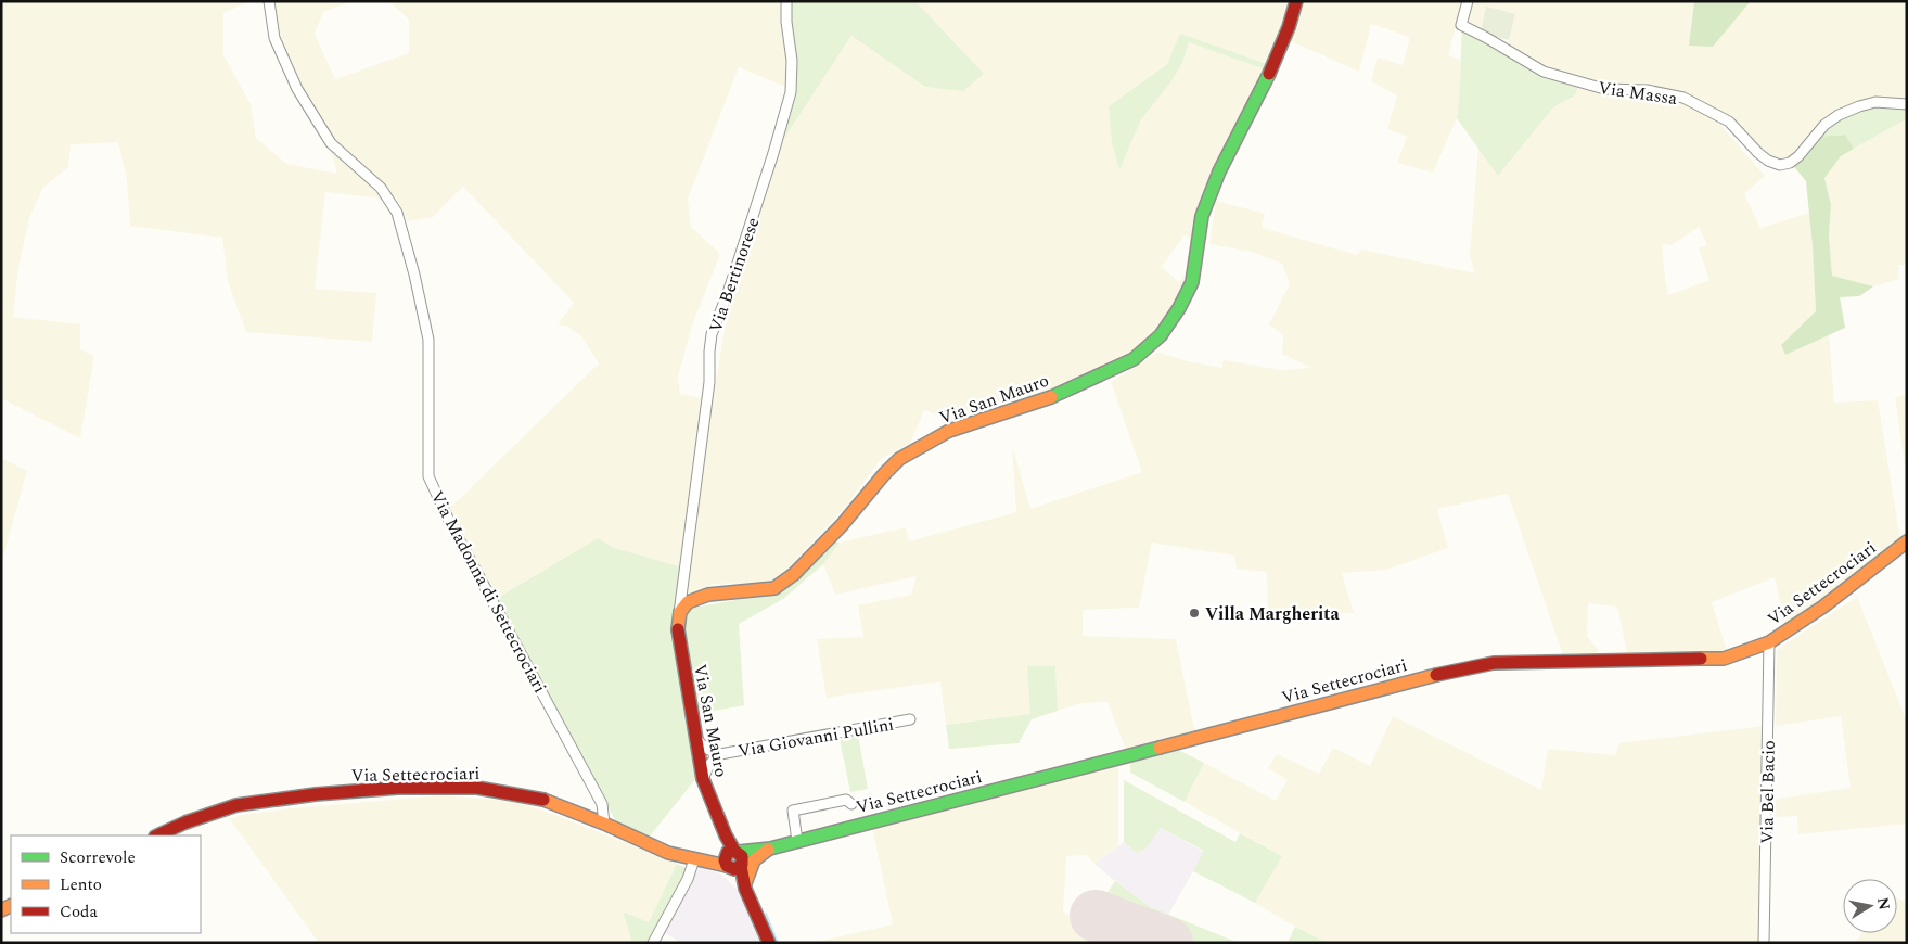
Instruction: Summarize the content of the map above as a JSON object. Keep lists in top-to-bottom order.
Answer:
{
  "streets": {
    "main road": ["Via San Mauro", "Via Settecrociari"],
    "street": [
      "Via Massa",
      "Via Bertinorese",
      "Via Madonna di Settecrociari",
      "Via Giovanni Pullini",
      "Via Bel Bacio"
    ]
  },
  "crossings": [
    ["Via Bertinorese", "Via San Mauro"],
    ["Via San Mauro", "Via Settecrociari"],
    ["Via San Mauro", "Via Giovanni Pullini"],
    ["Via Settecrociari", "Via Madonna di Settecrociari"],
    ["Via Settecrociari", "Via Bel Bacio"]
  ],
  "places": ["Villa Margherita"],
  "legend": ["Scorrevole", "Lento", "Coda"],
  "north": "right"
}
